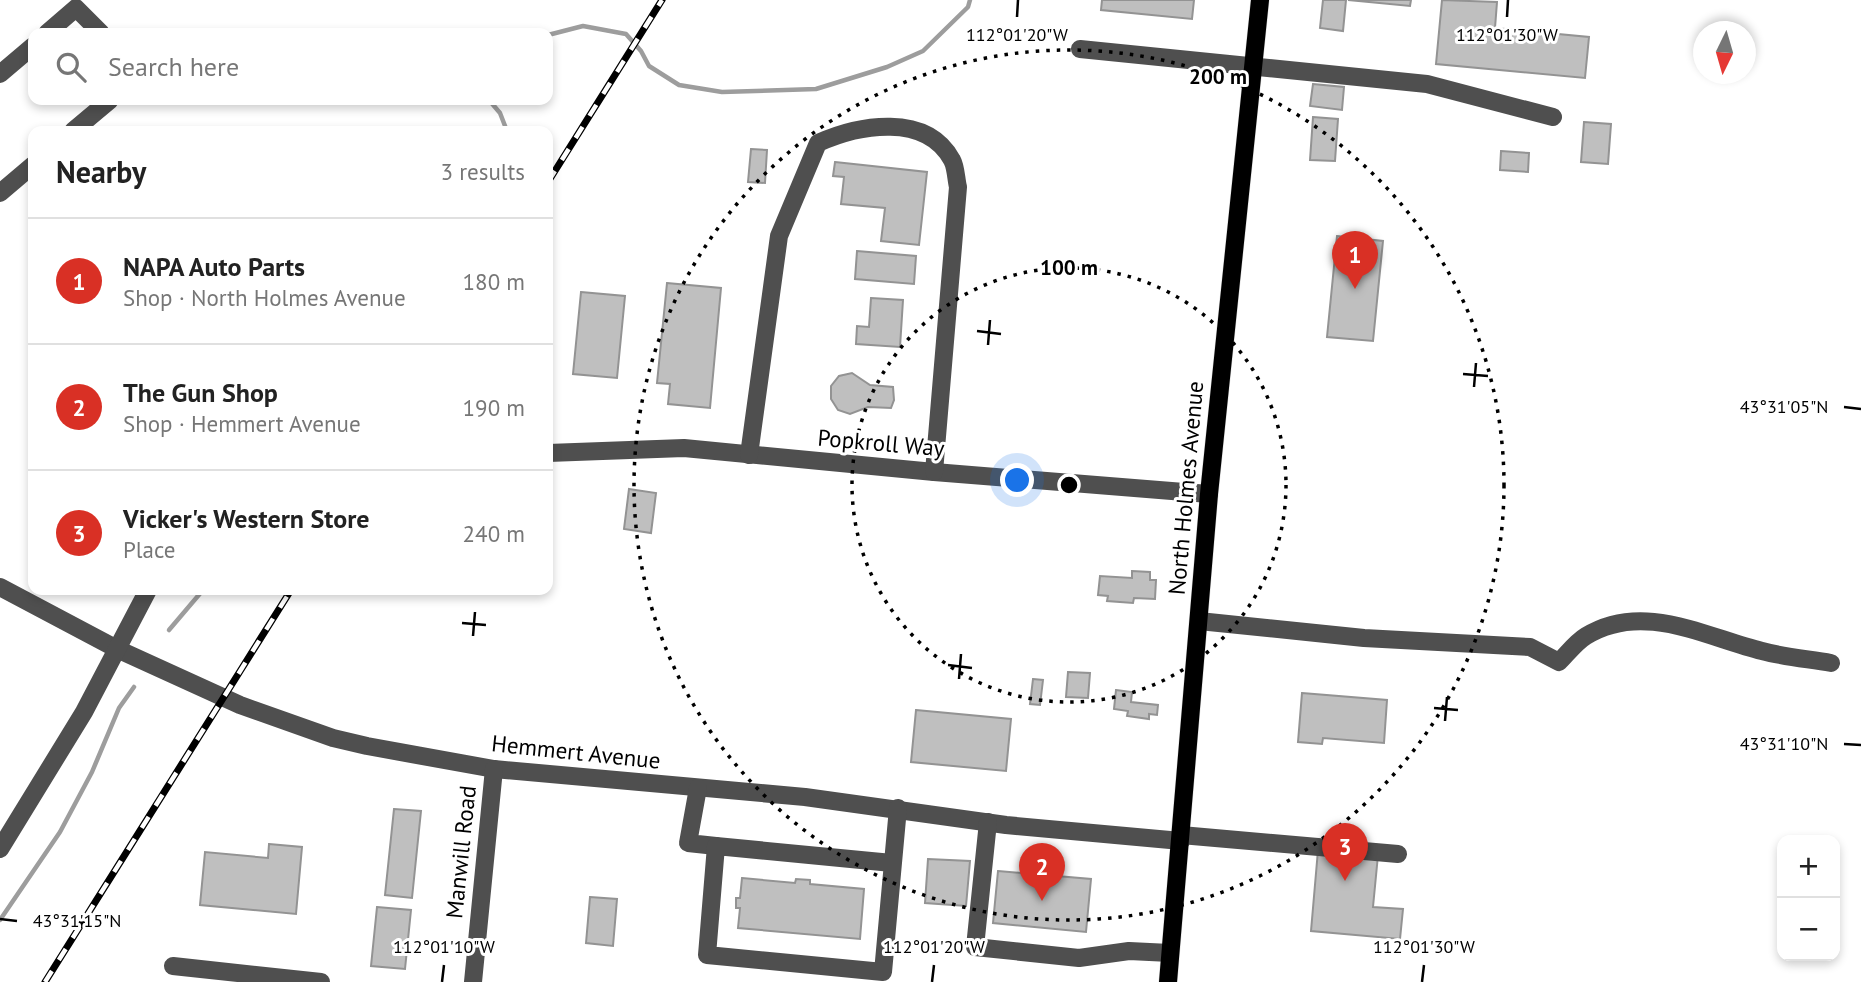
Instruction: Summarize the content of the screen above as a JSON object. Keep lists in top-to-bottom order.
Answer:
{
  "streets": {
    "main road": ["North Holmes Avenue"],
    "street": ["Popkroll Way", "Hemmert Avenue", "Manwill Road"]
  },
  "crossings": [
    ["Popkroll Way", "North Holmes Avenue"],
    ["North Holmes Avenue", "Hemmert Avenue"],
    ["Hemmert Avenue", "Manwill Road"]
  ],
  "north": "bottom",
  "page": {
    "search": "Search here",
    "heading": ["Nearby", "3 results"],
    "list": [
      {
        "mark": "1",
        "name": "NAPA Auto Parts",
        "note": "Shop · North Holmes Avenue",
        "value": "180 m"
      },
      {
        "mark": "2",
        "name": "The Gun Shop",
        "note": "Shop · Hemmert Avenue",
        "value": "190 m"
      },
      {
        "mark": "3",
        "name": "Vicker's Western Store",
        "note": "Place",
        "value": "240 m"
      }
    ],
    "pins": ["1", "3", "2"],
    "map_buttons": ["+", "−"]
  },
  "coordinates": [
    "112°01'20\"W",
    "112°01'30\"W",
    "43°31'05\"N",
    "43°31'10\"N",
    "43°31'15\"N",
    "112°01'10\"W"
  ],
  "rings": ["200 m", "100 m"]
}
